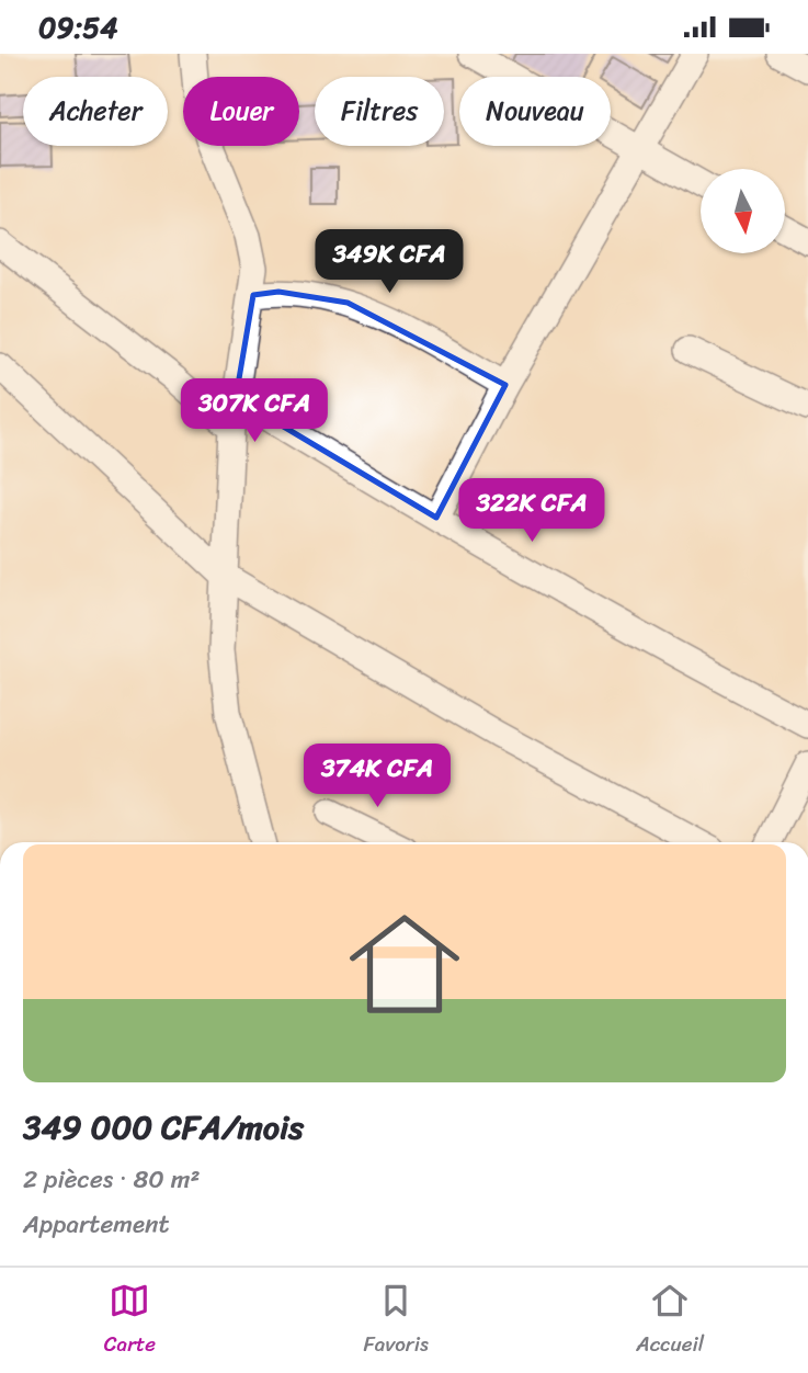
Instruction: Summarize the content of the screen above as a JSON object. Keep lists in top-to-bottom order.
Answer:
{
  "north": "bottom",
  "page": {
    "status": "09:54",
    "chip": [
      "Acheter",
      "Louer",
      "Filtres",
      "Nouveau"
    ],
    "price": [
      "349K CFA",
      "307K CFA",
      "322K CFA",
      "374K CFA"
    ],
    "list": [
      {
        "name": "349 000 CFA/mois",
        "note": "2 pièces · 80 m² · Appartement"
      }
    ],
    "tabs": ["Carte", "Favoris", "Accueil"]
  }
}
